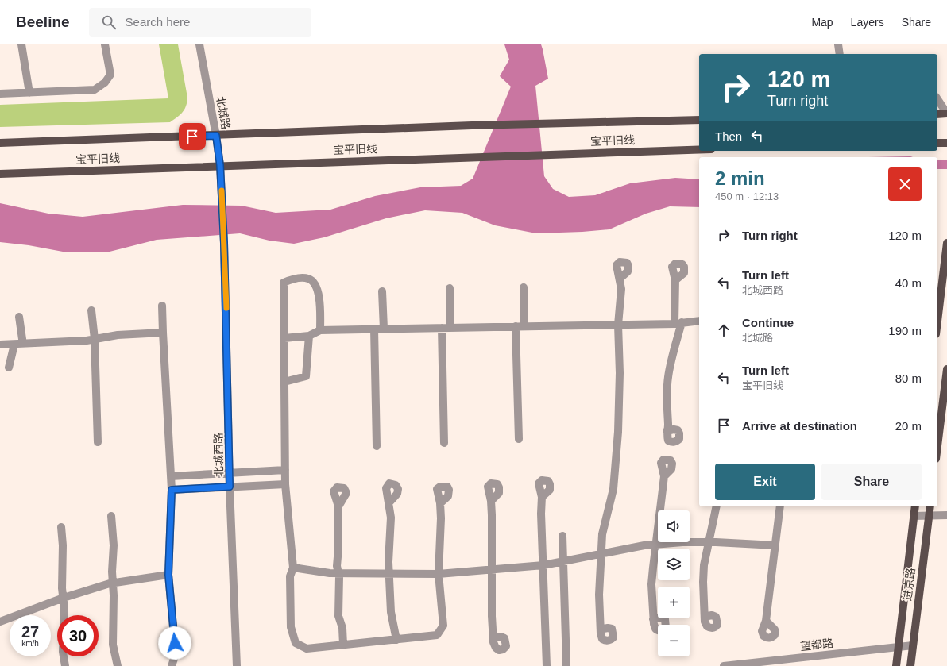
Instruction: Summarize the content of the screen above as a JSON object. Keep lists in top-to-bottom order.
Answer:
{
  "streets": {
    "main road": ["宝平旧线", "进京路"],
    "street": ["北城路", "北城西路", "望都路"]
  },
  "crossings": [
    ["北城路", "宝平旧线"],
    ["北城路", "北城西路"],
    ["进京路", "望都路"]
  ],
  "page": {
    "header": "Beeline",
    "search": "Search here",
    "nav": ["Map", "Layers", "Share"],
    "turn": ["120 m", "Turn right"],
    "then": "Then",
    "heading": ["2 min", "450 m · 12:13"],
    "list": [
      {
        "name": "Turn right",
        "value": "120 m"
      },
      {
        "name": "Turn left",
        "note": "北城西路",
        "value": "40 m"
      },
      {
        "name": "Continue",
        "note": "北城路",
        "value": "190 m"
      },
      {
        "name": "Turn left",
        "note": "宝平旧线",
        "value": "80 m"
      },
      {
        "name": "Arrive at destination",
        "value": "20 m"
      }
    ],
    "buttons": ["Exit", "Share"],
    "map_buttons": ["+", "−"],
    "speed": "27 km/h",
    "limit": "30"
  }
}
